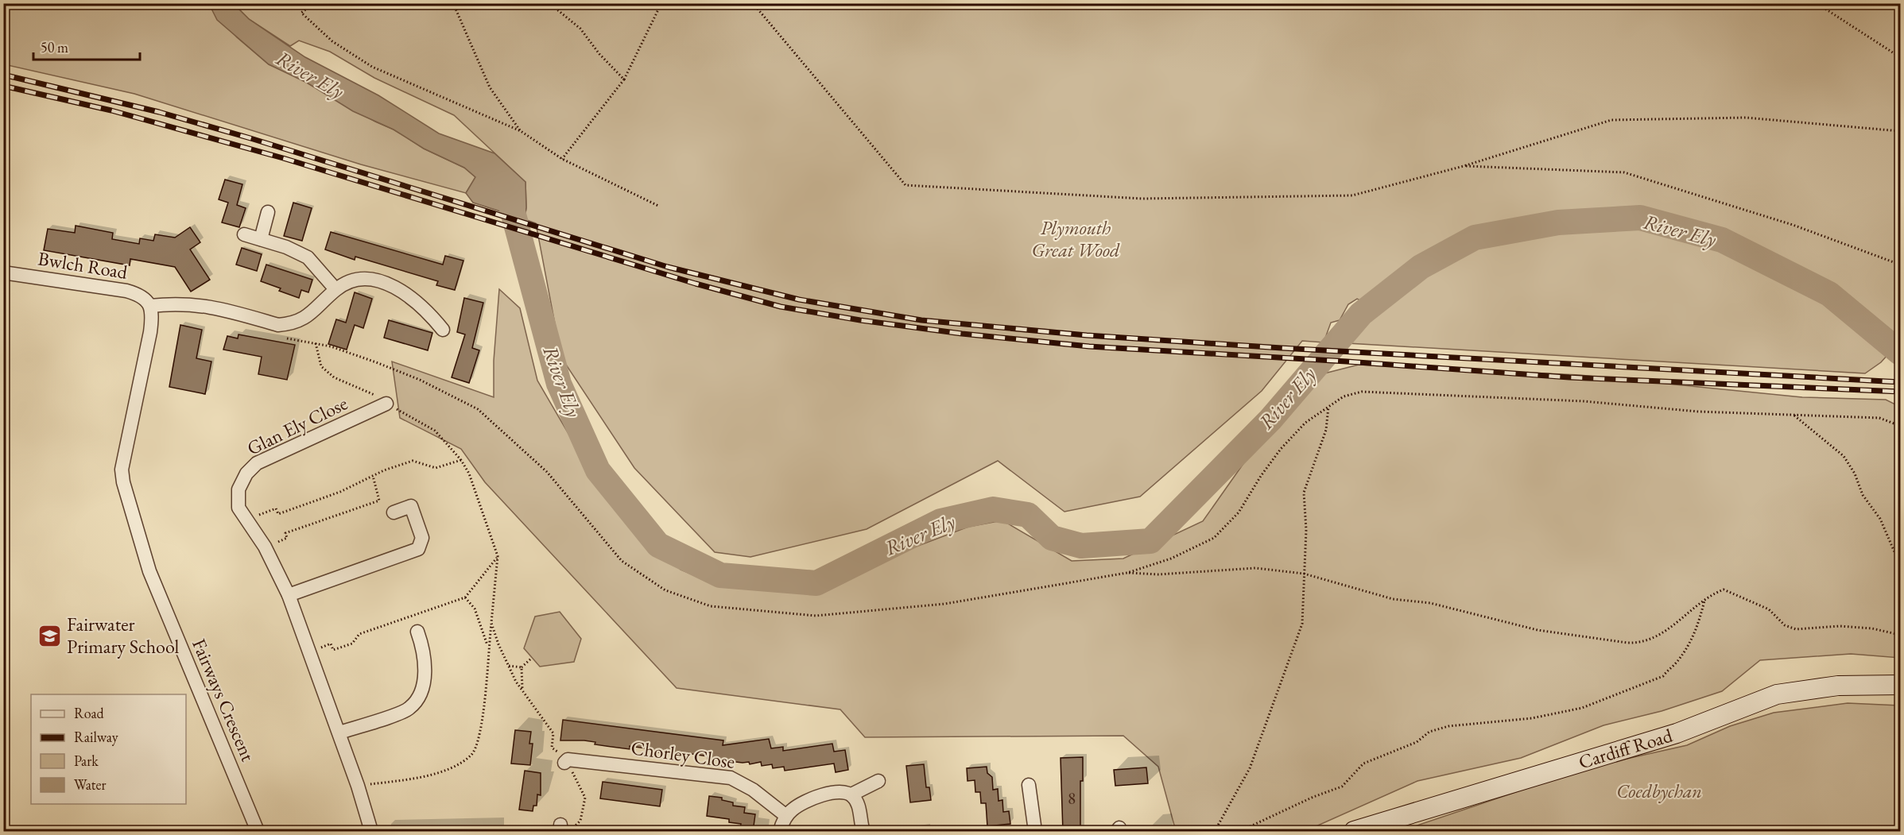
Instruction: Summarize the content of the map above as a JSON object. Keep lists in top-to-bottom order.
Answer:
{
  "streets": {
    "street": [
      "Bwlch Road",
      "Glan Ely Close",
      "Fairways Crescent",
      "Cardiff Road",
      "Chorley Close"
    ]
  },
  "crossings": [
    ["Bwlch Road", "Fairways Crescent"]
  ],
  "water": ["River Ely"],
  "parks": ["Plymouth Great Wood", "Coedbychan"],
  "places": {
    "school or university": ["Fairwater Primary School"]
  },
  "house_numbers": ["8"],
  "legend": [
    "Road",
    "Railway",
    "Park",
    "Water"
  ],
  "scale_bar": "50 m"
}
